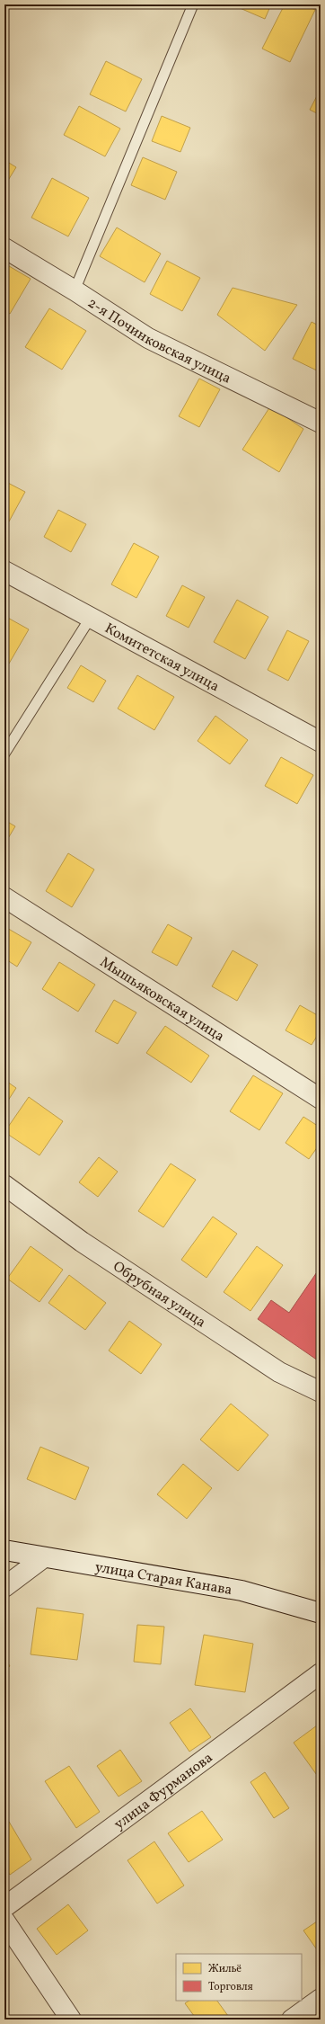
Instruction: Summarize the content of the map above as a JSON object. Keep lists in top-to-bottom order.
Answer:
{
  "streets": {
    "street": [
      "2-я Починковская улица",
      "Комитетская улица",
      "Мышьяковская улица",
      "Обрубная улица",
      "улица Старая Канава",
      "улица Фурманова"
    ]
  },
  "legend": ["Жильё", "Торговля"]
}
